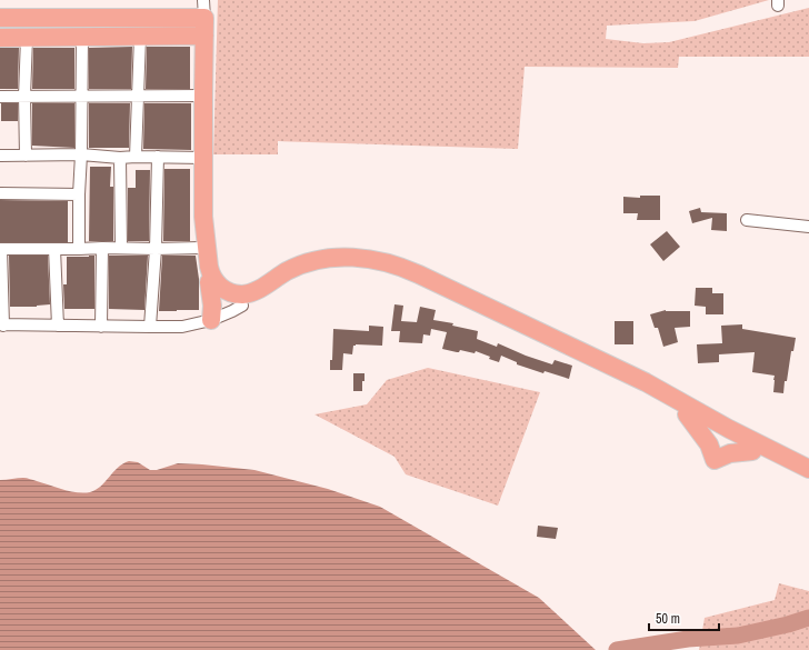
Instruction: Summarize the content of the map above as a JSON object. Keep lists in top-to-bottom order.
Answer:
{
  "scale_bar": "50 m"
}
